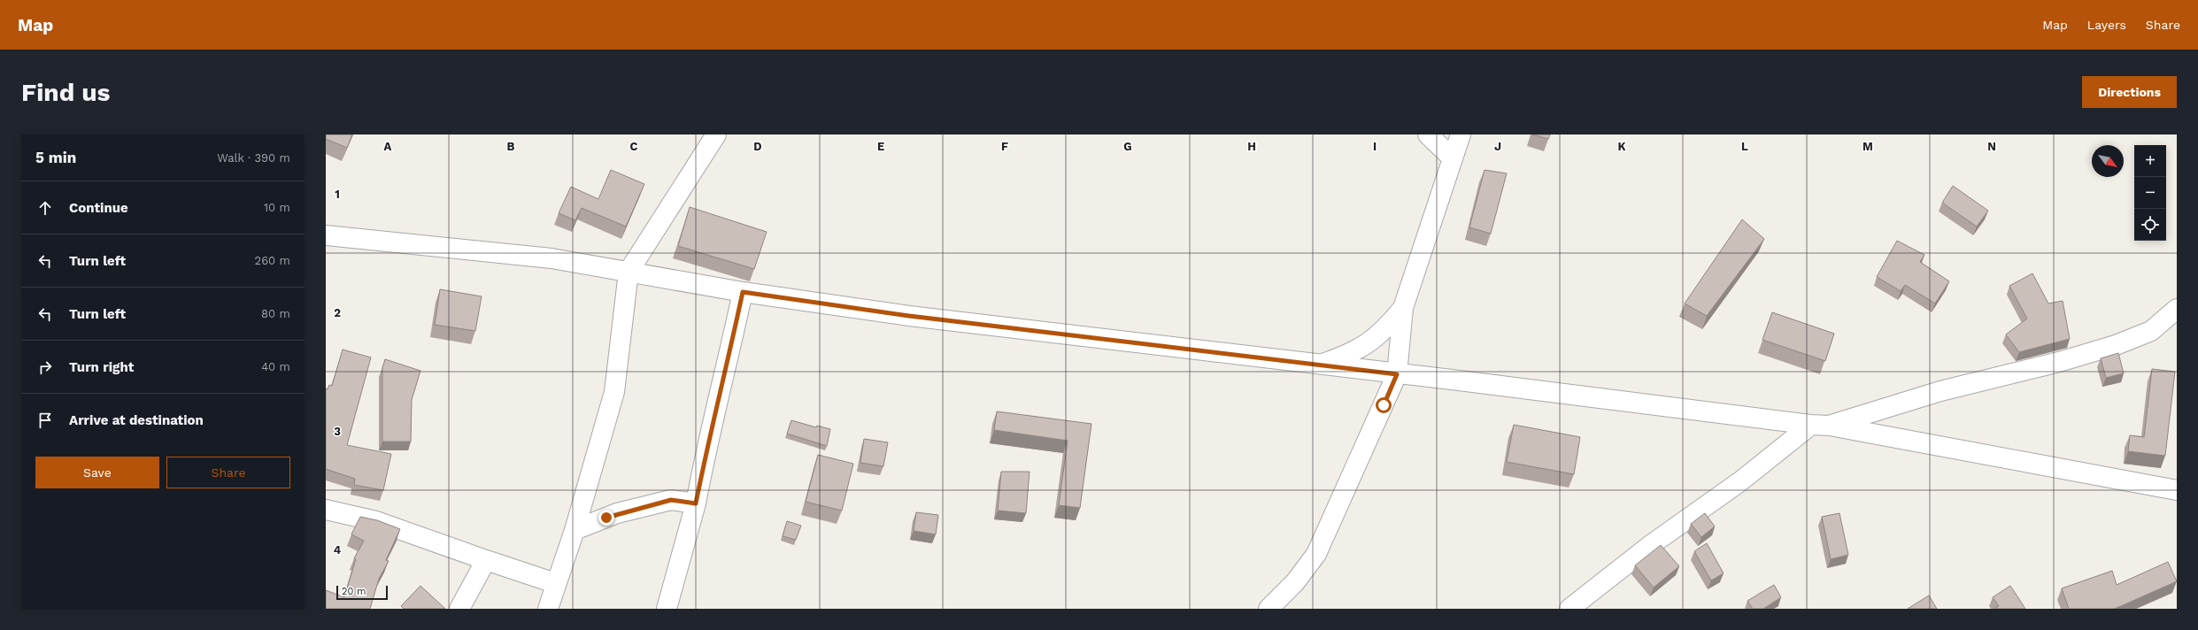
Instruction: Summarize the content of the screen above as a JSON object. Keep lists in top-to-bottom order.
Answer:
{
  "scale_bar": "20 m",
  "north": "bottom right",
  "page": {
    "header": "Map",
    "nav": ["Map", "Layers", "Share"],
    "buttons": [
      "Directions",
      ["Save", "Share"]
    ],
    "title": "Find us",
    "heading": ["5 min", "Walk · 390 m"],
    "map_buttons": ["+", "−"],
    "list": [
      ["Continue", "10 m"],
      ["Turn left", "260 m"],
      ["Turn left", "80 m"],
      ["Turn right", "40 m"],
      "Arrive at destination"
    ],
    "scale": "20 m"
  },
  "grid": {
    "columns": [
      "A",
      "B",
      "C",
      "D",
      "E",
      "F",
      "G",
      "H",
      "I",
      "J",
      "K",
      "L",
      "M",
      "N"
    ],
    "rows": [
      "1",
      "2",
      "3",
      "4"
    ]
  }
}
